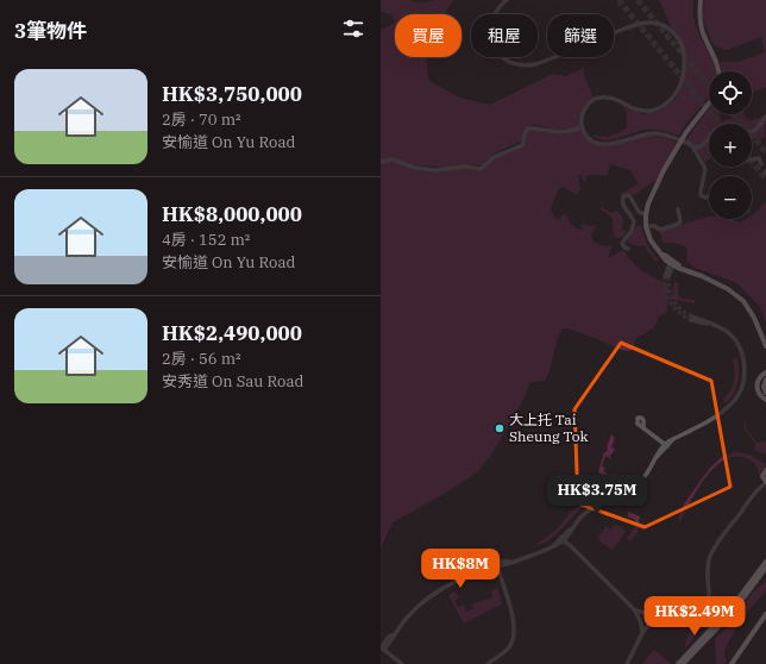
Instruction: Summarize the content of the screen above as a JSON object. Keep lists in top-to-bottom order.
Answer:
{
  "places": ["大上托 Tai Sheung Tok"],
  "page": {
    "heading": "3筆物件",
    "chip": ["買屋", "租屋", "篩選"],
    "list": [
      {
        "name": "HK$3,750,000",
        "note": "2房 · 70 m² · 安愉道 On Yu Road"
      },
      {
        "name": "HK$8,000,000",
        "note": "4房 · 152 m² · 安愉道 On Yu Road"
      },
      {
        "name": "HK$2,490,000",
        "note": "2房 · 56 m² · 安秀道 On Sau Road"
      }
    ],
    "map_buttons": ["+", "−"],
    "price": ["HK$3.75M", "HK$8M", "HK$2.49M"]
  }
}
